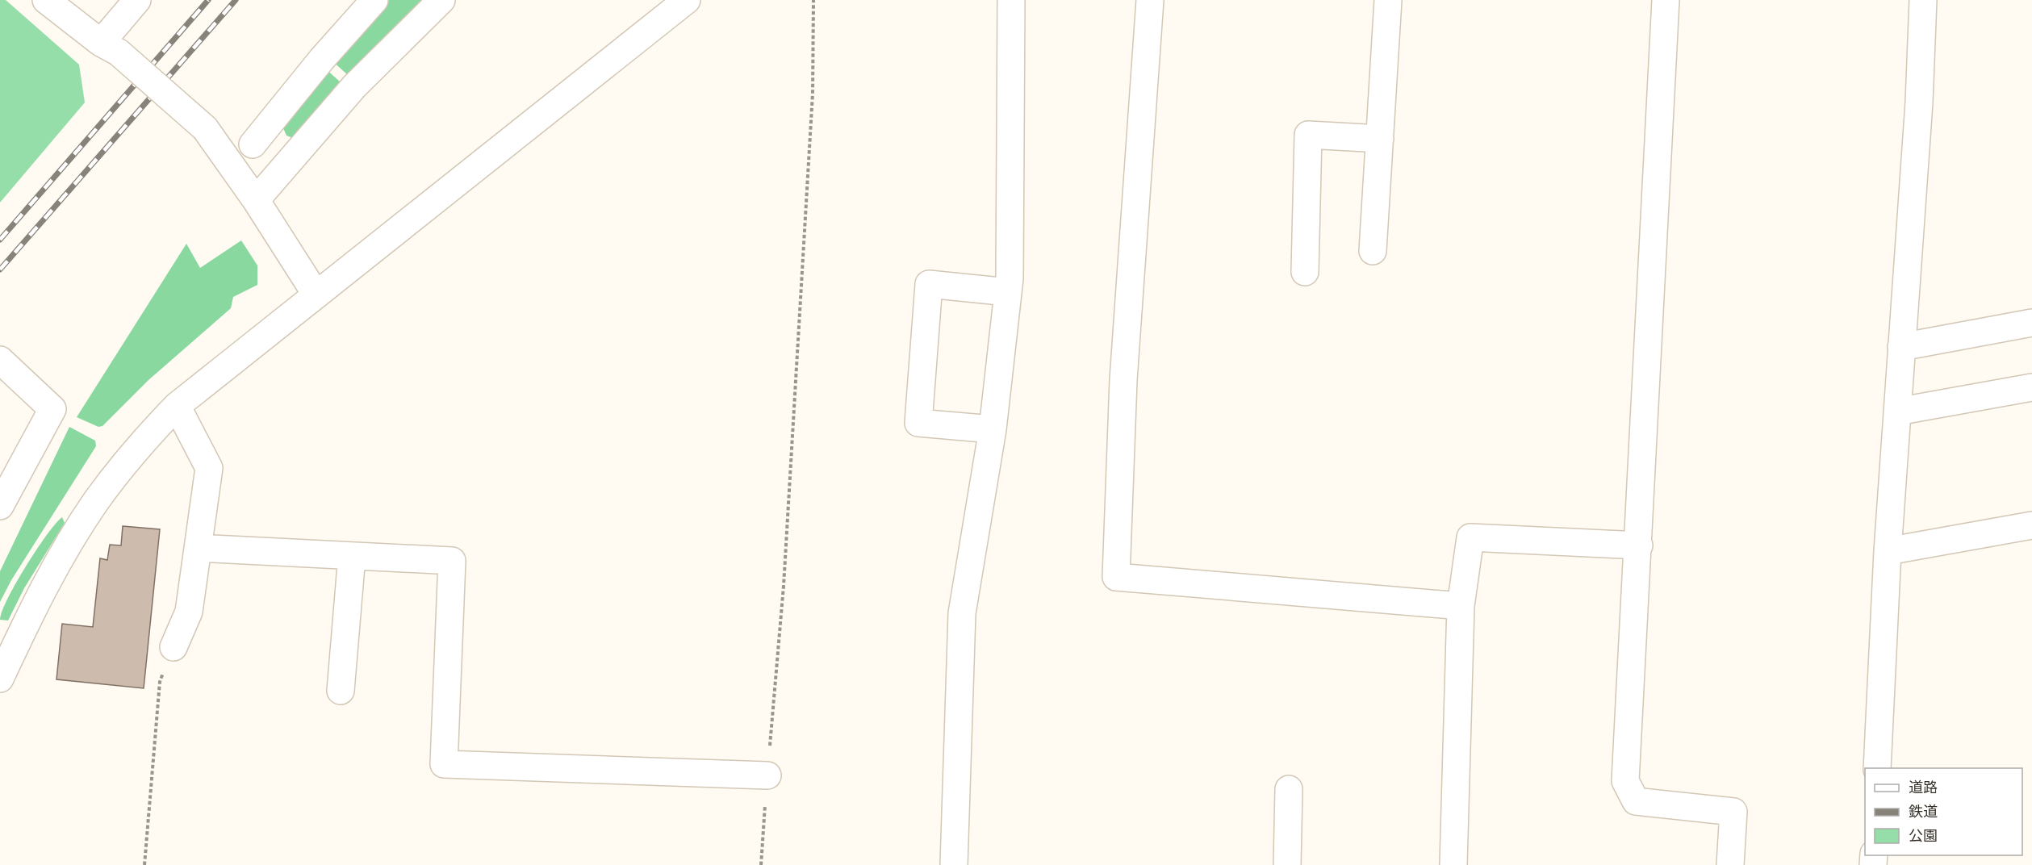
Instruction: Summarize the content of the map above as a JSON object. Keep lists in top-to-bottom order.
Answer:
{
  "legend": ["道路", "鉄道", "公園"]
}
